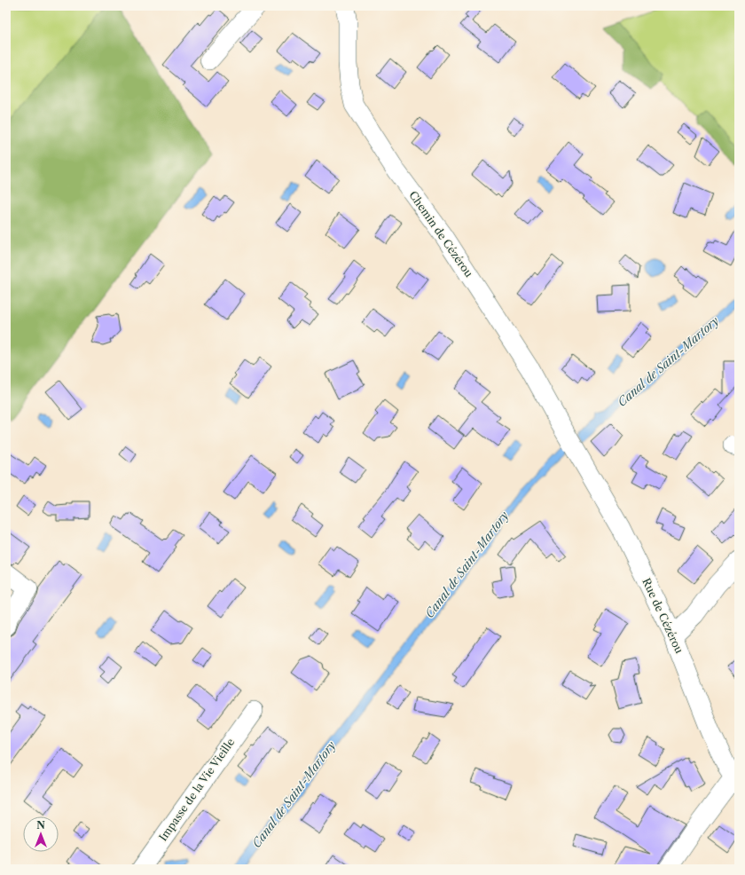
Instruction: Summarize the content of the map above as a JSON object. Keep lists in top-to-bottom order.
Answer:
{
  "streets": {
    "street": ["Chemin de Cézérou", "Rue de Cézérou", "Impasse de la Vie Vieille"]
  },
  "crossings": [
    ["Chemin de Cézérou", "Rue de Cézérou"]
  ],
  "water": ["Canal de Saint-Martory"],
  "north": "top"
}
